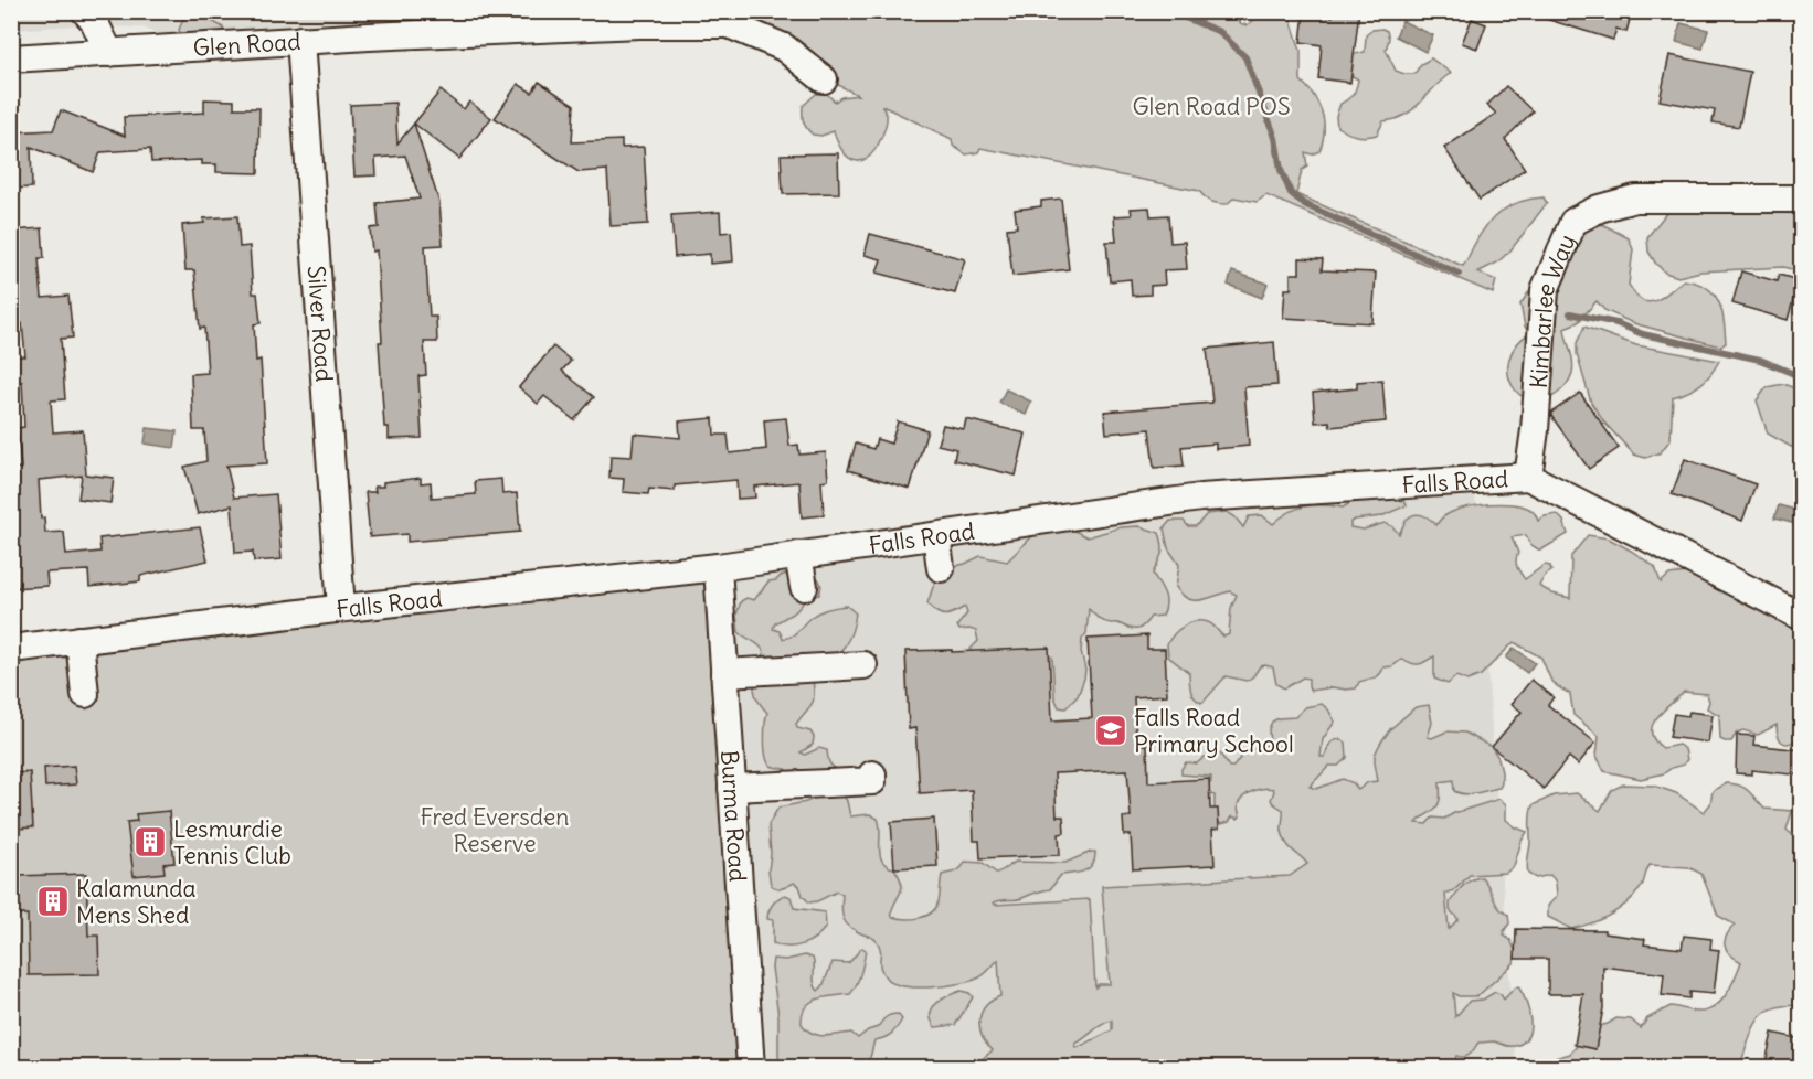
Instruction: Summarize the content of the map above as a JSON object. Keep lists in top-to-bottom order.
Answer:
{
  "streets": {
    "street": [
      "Glen Road",
      "Kimbarlee Way",
      "Silver Road",
      "Falls Road",
      "Burma Road"
    ]
  },
  "crossings": [
    ["Glen Road", "Silver Road"],
    ["Kimbarlee Way", "Falls Road"],
    ["Silver Road", "Falls Road"],
    ["Falls Road", "Burma Road"]
  ],
  "parks": ["Glen Road POS", "Fred Eversden Reserve"],
  "places": {
    "school or university": ["Falls Road Primary School"],
    "building": ["Lesmurdie Tennis Club", "Kalamunda Mens Shed"]
  }
}
